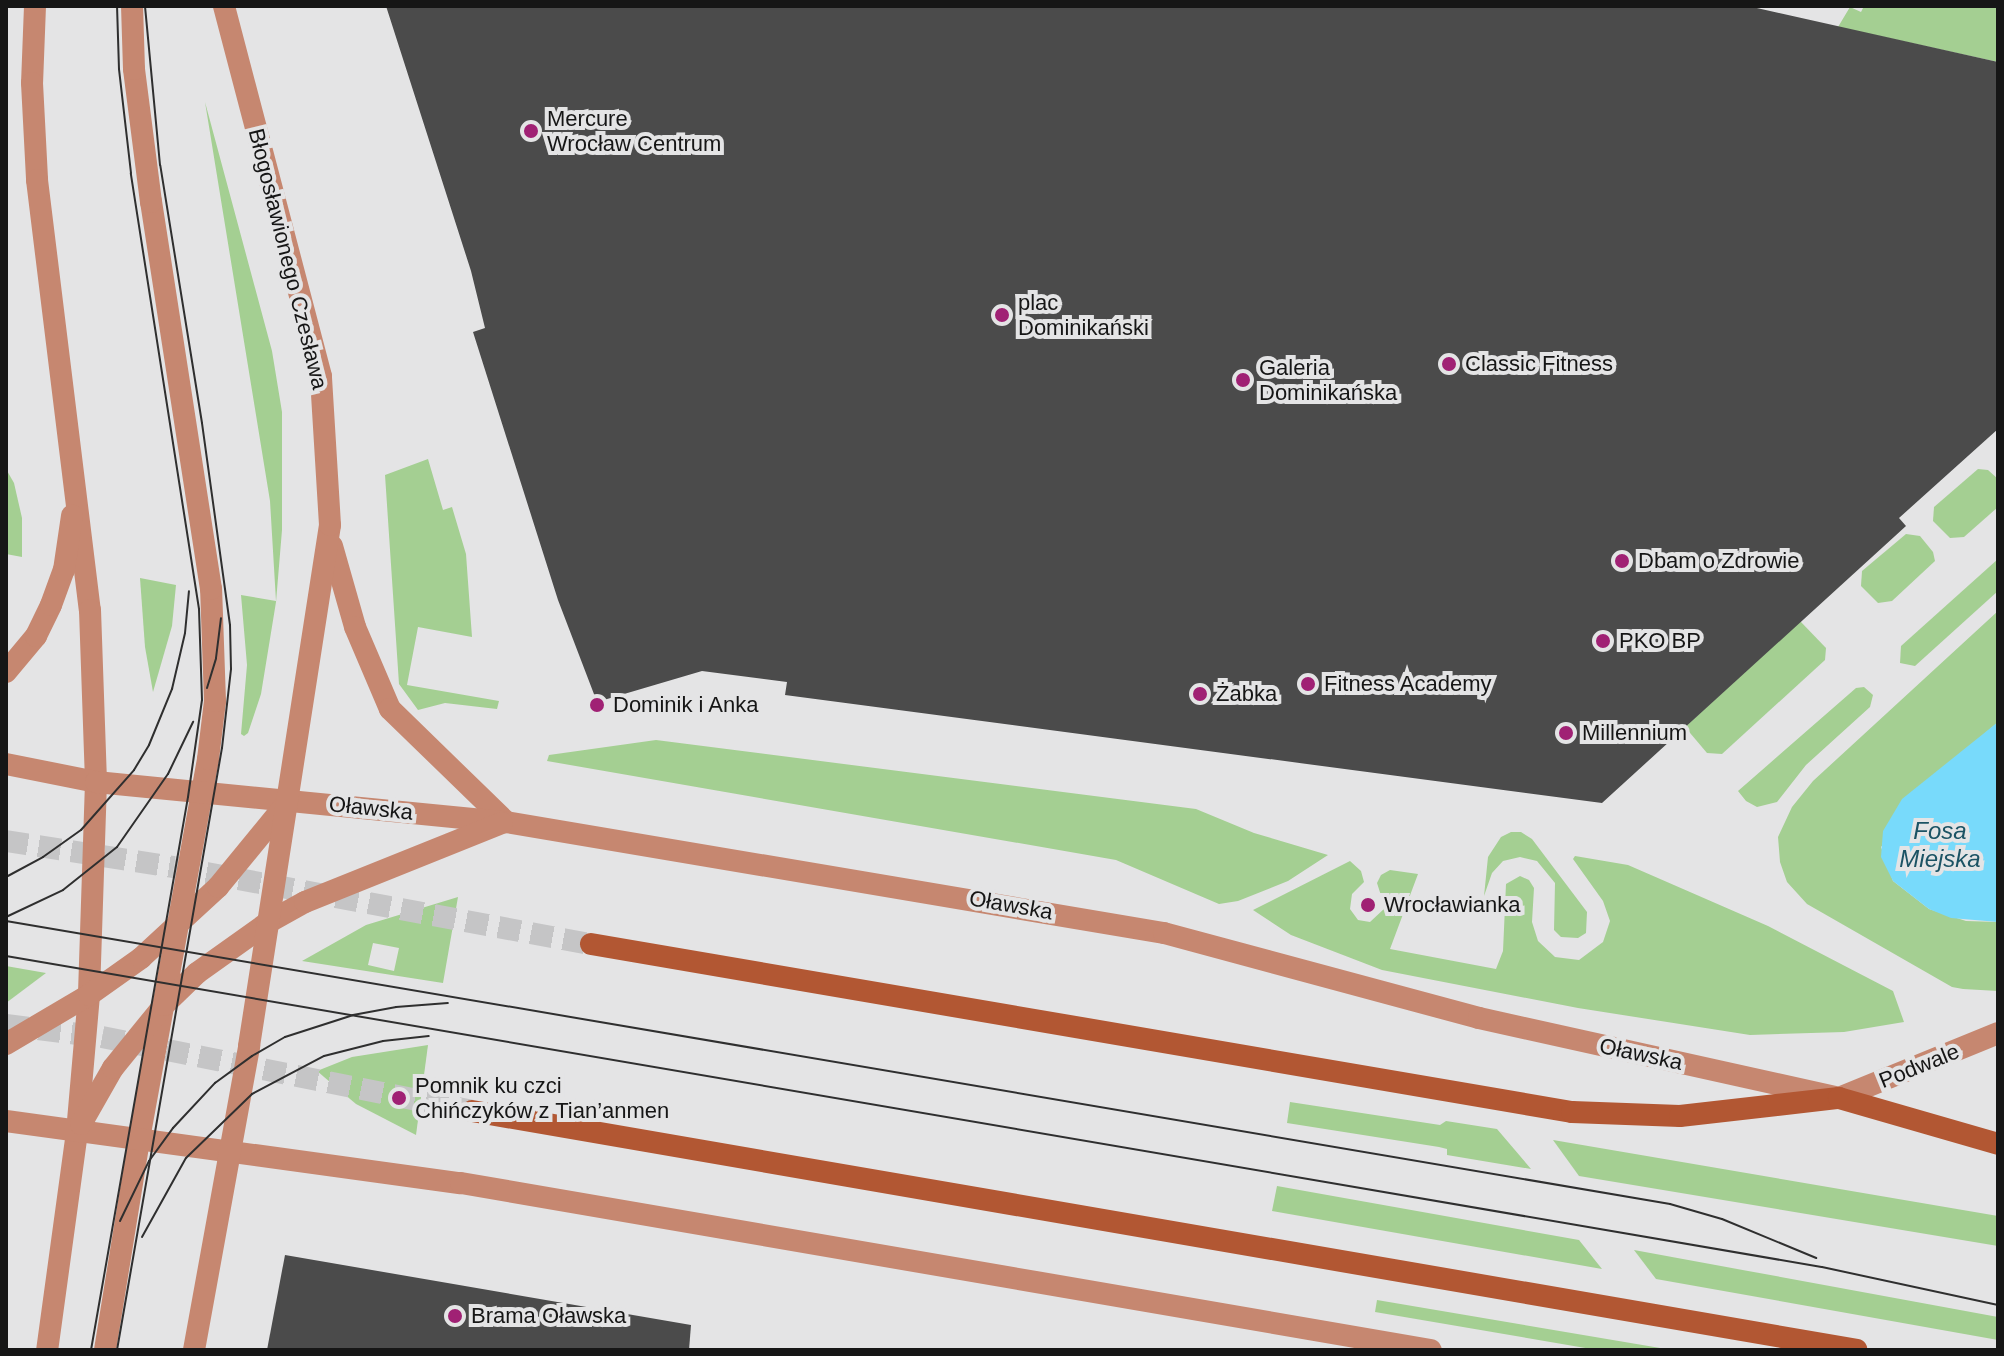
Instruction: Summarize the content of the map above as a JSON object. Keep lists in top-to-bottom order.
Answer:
{
  "streets": {
    "main road": ["Oławska"],
    "street": ["Błogosławionego Czesława", "Podwale"]
  },
  "crossings": [
    ["Błogosławionego Czesława", "Oławska"],
    ["Oławska", "Podwale"]
  ],
  "water": ["Fosa Miejska"],
  "places": [
    "Mercure Wrocław Centrum",
    "plac Dominikański",
    "Classic Fitness",
    "Galeria Dominikańska",
    "Dbam o Zdrowie",
    "PKO BP",
    "Fitness Academy",
    "Żabka",
    "Dominik i Anka",
    "Millennium",
    "Wrocławianka",
    "Pomnik ku czci Chińczyków z Tian’anmen",
    "Brama Oławska"
  ]
}
